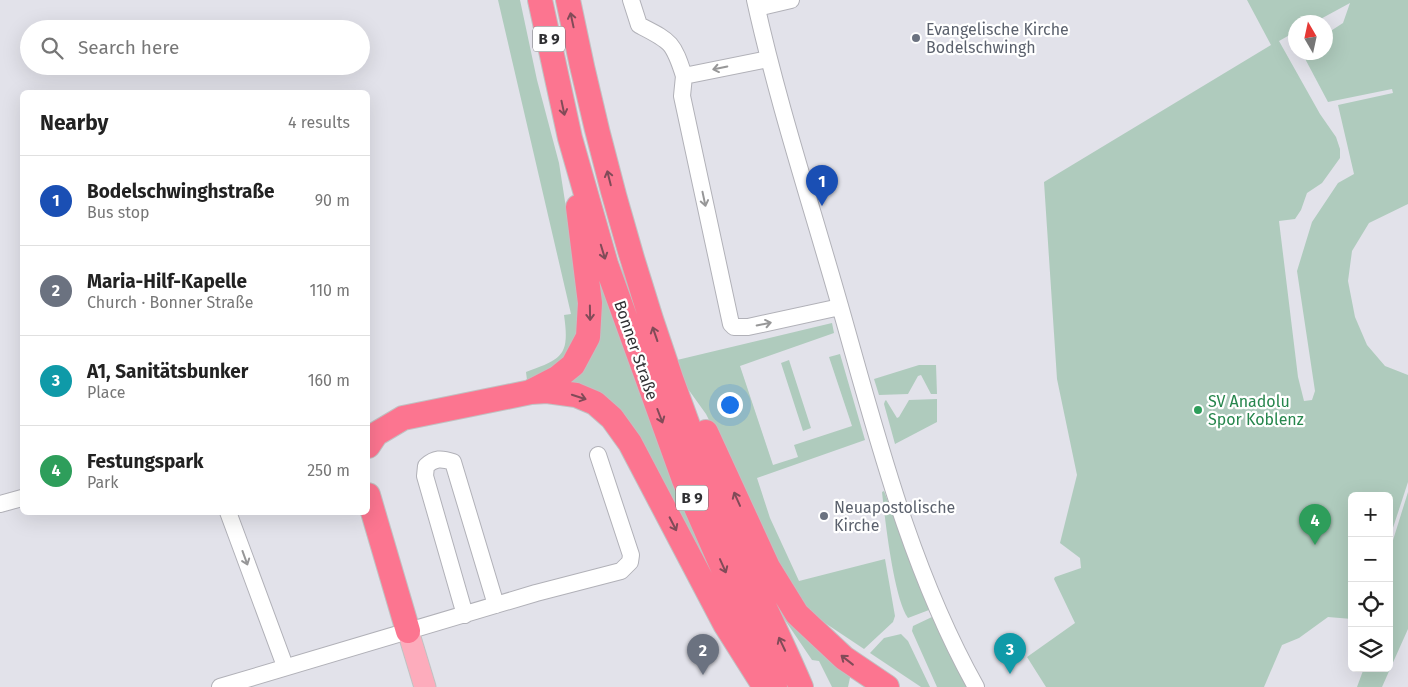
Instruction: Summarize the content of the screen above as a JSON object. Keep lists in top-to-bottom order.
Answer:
{
  "streets": {
    "highway": ["B 9", "Bonner Straße"]
  },
  "places": ["Evangelische Kirche Bodelschwingh", "SV Anadolu Spor Koblenz", "Neuapostolische Kirche"],
  "north": "top",
  "page": {
    "search": "Search here",
    "heading": ["Nearby", "4 results"],
    "list": [
      {
        "mark": "1",
        "name": "Bodelschwinghstraße",
        "note": "Bus stop",
        "value": "90 m"
      },
      {
        "mark": "2",
        "name": "Maria-Hilf-Kapelle",
        "note": "Church · Bonner Straße",
        "value": "110 m"
      },
      {
        "mark": "3",
        "name": "A1, Sanitätsbunker",
        "note": "Place",
        "value": "160 m"
      },
      {
        "mark": "4",
        "name": "Festungspark",
        "note": "Park",
        "value": "250 m"
      }
    ],
    "pins": [
      "1",
      "4",
      "3",
      "2"
    ],
    "map_buttons": ["+", "−"]
  }
}
